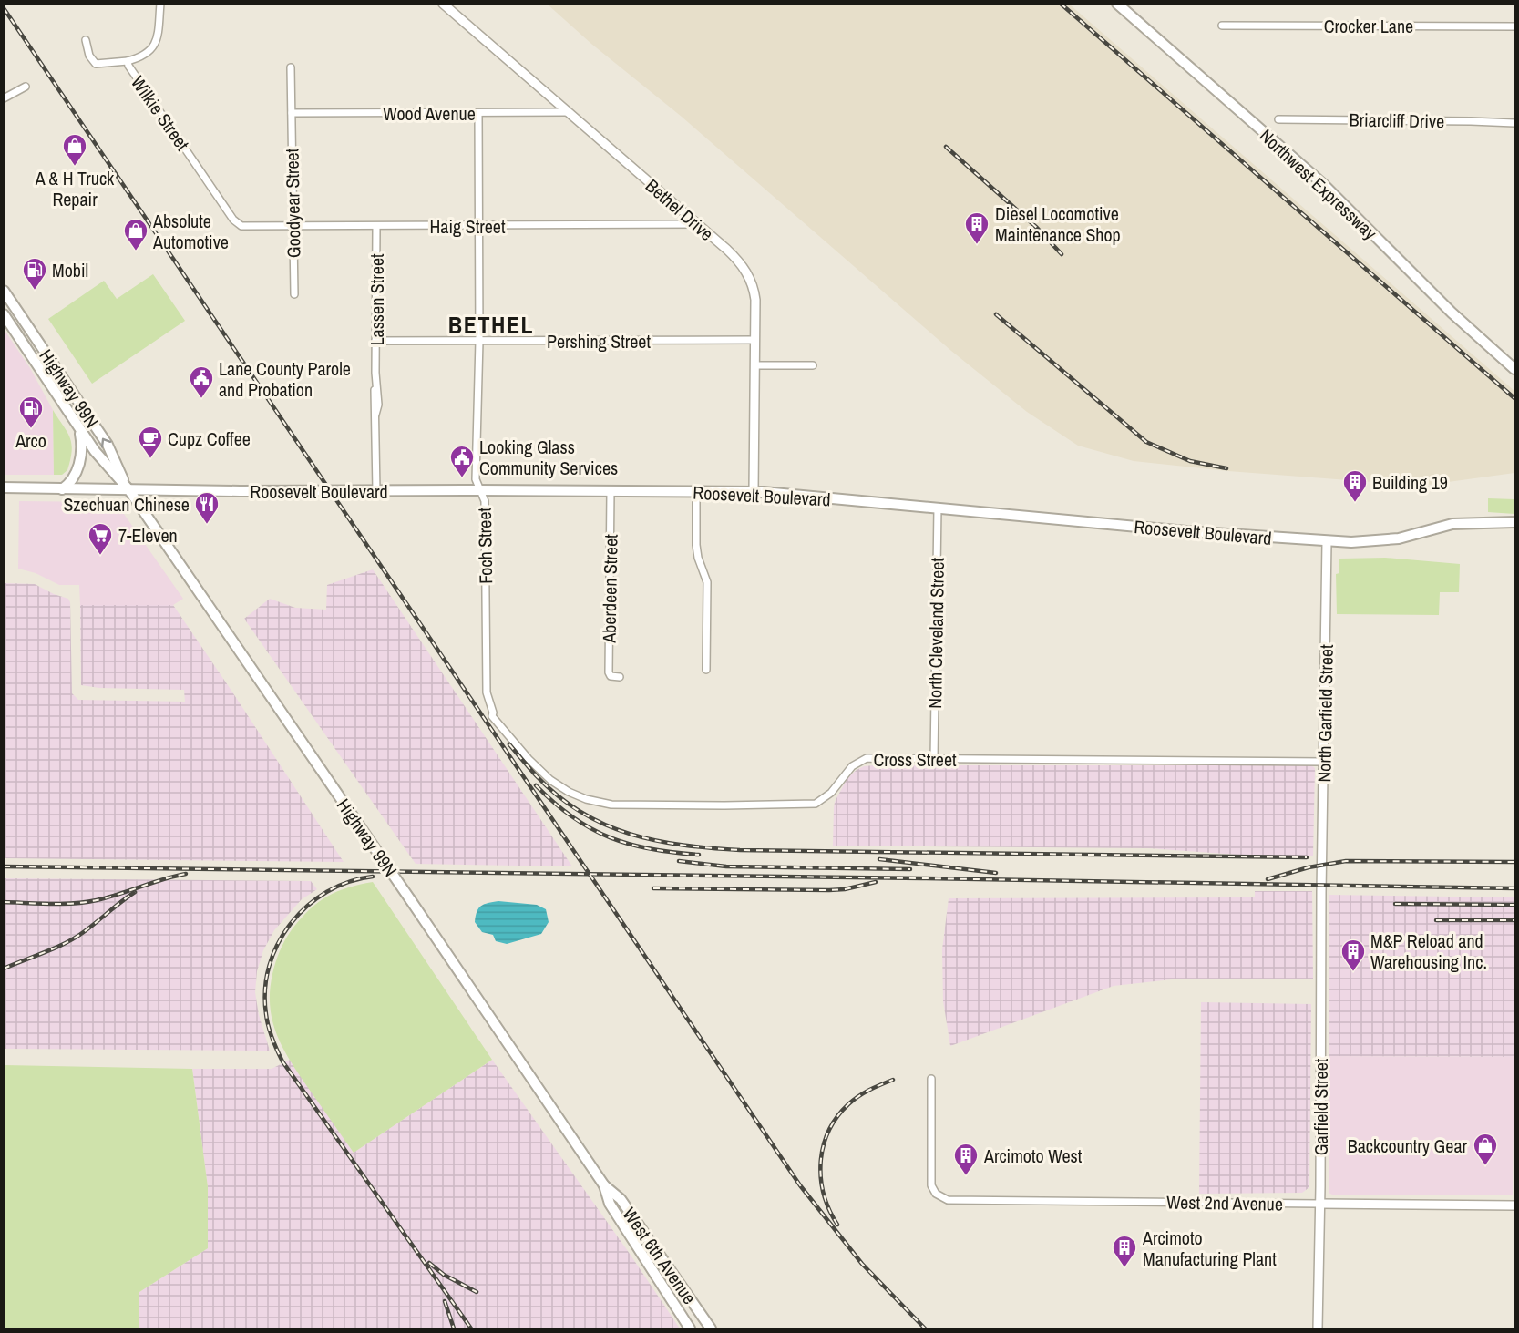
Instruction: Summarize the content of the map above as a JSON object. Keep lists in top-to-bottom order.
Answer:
{
  "streets": {
    "main road": [
      "Northwest Expressway",
      "Highway 99N",
      "Roosevelt Boulevard",
      "West 6th Avenue"
    ],
    "street": [
      "Crocker Lane",
      "Wilkie Street",
      "Wood Avenue",
      "Briarcliff Drive",
      "Goodyear Street",
      "Bethel Drive",
      "Haig Street",
      "Lassen Street",
      "Pershing Street",
      "Foch Street",
      "Aberdeen Street",
      "North Cleveland Street",
      "North Garfield Street",
      "Cross Street",
      "Garfield Street",
      "West 2nd Avenue"
    ]
  },
  "crossings": [
    ["Wilkie Street", "Haig Street"],
    ["Wood Avenue", "Goodyear Street"],
    ["Wood Avenue", "Bethel Drive"],
    ["Wood Avenue", "Foch Street"],
    ["Goodyear Street", "Haig Street"],
    ["Bethel Drive", "Haig Street"],
    ["Bethel Drive", "Pershing Street"],
    ["Bethel Drive", "Roosevelt Boulevard"],
    ["Haig Street", "Lassen Street"],
    ["Haig Street", "Foch Street"],
    ["Lassen Street", "Pershing Street"],
    ["Lassen Street", "Roosevelt Boulevard"],
    ["Pershing Street", "Foch Street"],
    ["Highway 99N", "Roosevelt Boulevard"],
    ["Highway 99N", "West 6th Avenue"],
    ["Roosevelt Boulevard", "Foch Street"],
    ["Roosevelt Boulevard", "Aberdeen Street"],
    ["Roosevelt Boulevard", "North Cleveland Street"],
    ["Roosevelt Boulevard", "North Garfield Street"],
    ["Foch Street", "Cross Street"],
    ["North Cleveland Street", "Cross Street"],
    ["North Garfield Street", "Cross Street"],
    ["North Garfield Street", "Garfield Street"],
    ["Garfield Street", "West 2nd Avenue"]
  ],
  "districts": ["BETHEL"],
  "places": {
    "shop": ["A & H Truck Repair", "Absolute Automotive", "Backcountry Gear"],
    "building": [
      "Diesel Locomotive Maintenance Shop",
      "Building 19",
      "M&P Reload and Warehousing Inc.",
      "Arcimoto West",
      "Arcimoto Manufacturing Plant"
    ],
    "fuel station": ["Mobil", "Arco"],
    "public building": ["Lane County Parole and Probation", "Looking Glass Community Services"],
    "cafe": ["Cupz Coffee"],
    "restaurant": ["Szechuan Chinese"],
    "supermarket": ["7-Eleven"]
  }
}
